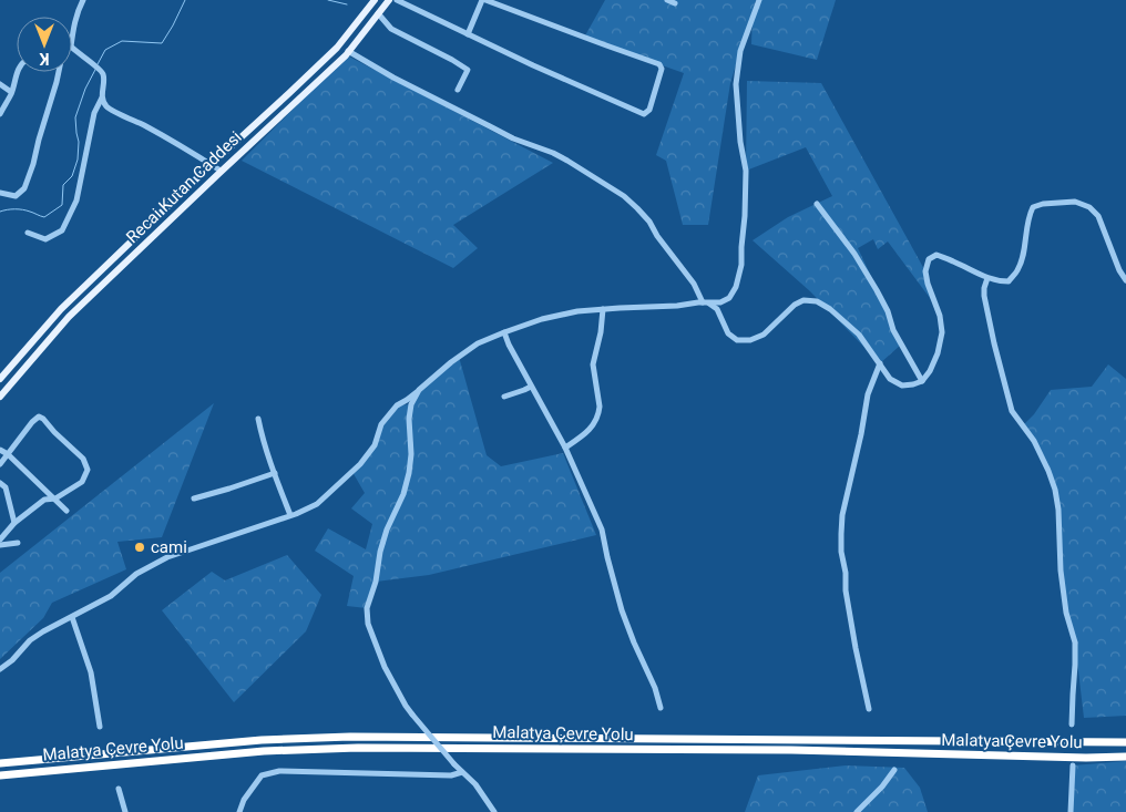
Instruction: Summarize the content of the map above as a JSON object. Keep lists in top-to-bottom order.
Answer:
{
  "streets": {
    "highway": ["Malatya Çevre Yolu"],
    "main road": ["Recai Kutan Caddesi"]
  },
  "places": ["cami"],
  "north": "bottom"
}
